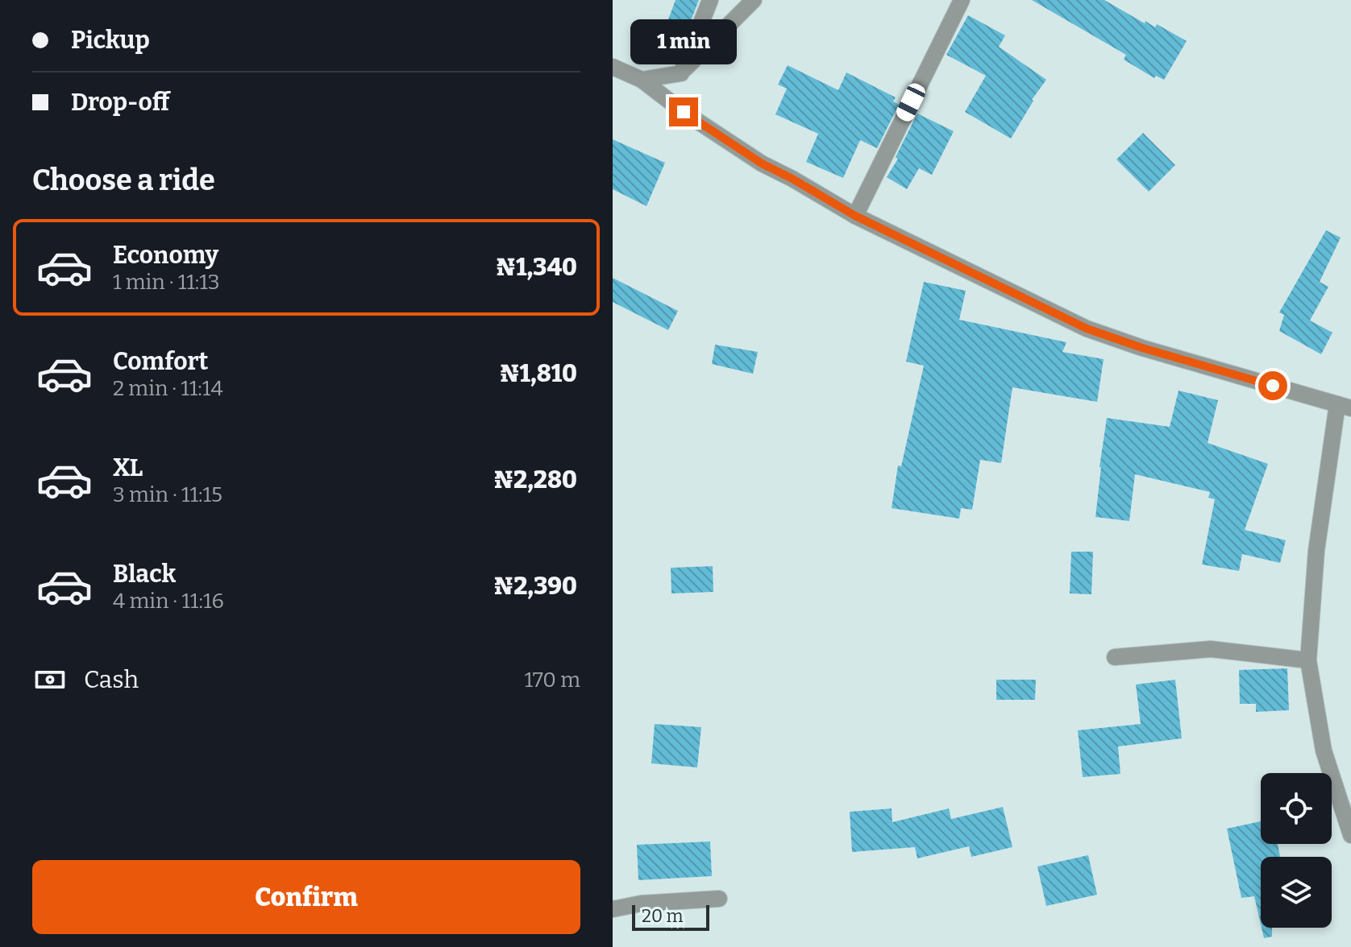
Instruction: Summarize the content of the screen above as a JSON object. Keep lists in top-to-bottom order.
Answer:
{
  "scale_bar": "20 m",
  "page": {
    "banner": ["Pickup", "Drop-off"],
    "bubble": "1 min",
    "heading": "Choose a ride",
    "list": [
      {
        "name": "Economy",
        "note": "1 min · 11:13",
        "value": "₦1,340"
      },
      {
        "name": "Comfort",
        "note": "2 min · 11:14",
        "value": "₦1,810"
      },
      {
        "name": "XL",
        "note": "3 min · 11:15",
        "value": "₦2,280"
      },
      {
        "name": "Black",
        "note": "4 min · 11:16",
        "value": "₦2,390"
      }
    ],
    "pay": ["Cash", "170 m"],
    "buttons": "Confirm",
    "scale": "20 m"
  }
}
